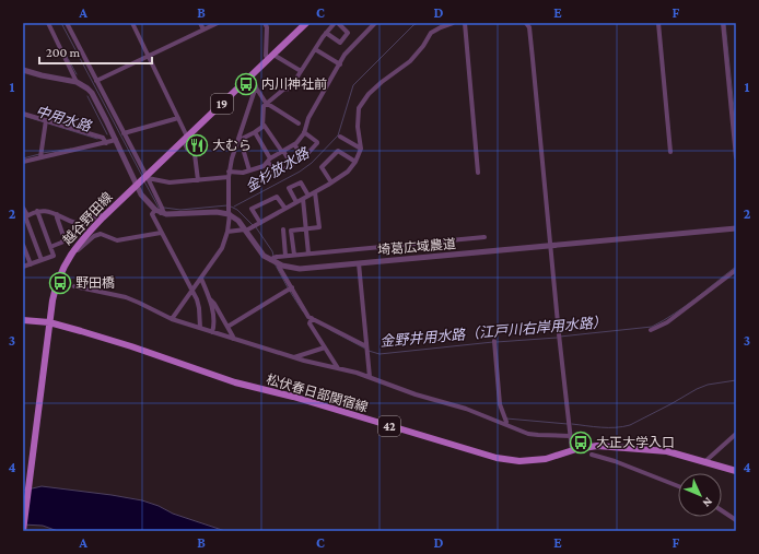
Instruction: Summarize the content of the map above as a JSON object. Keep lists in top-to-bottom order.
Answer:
{
  "streets": {
    "main road": [
      "19",
      "越谷野田線",
      "松伏春日部関宿線",
      "42"
    ],
    "street": ["埼葛広域農道"]
  },
  "crossings": [
    ["越谷野田線", "松伏春日部関宿線"]
  ],
  "water": ["中用水路", "金杉放水路", "金野井用水路（江戸川右岸用水路）"],
  "places": {
    "bus stop": ["内川神社前", "野田橋", "大正大学入口"],
    "restaurant": ["大むら"]
  },
  "scale_bar": "200 m",
  "north": "bottom right",
  "grid": {
    "columns": [
      "A",
      "B",
      "C",
      "D",
      "E",
      "F"
    ],
    "rows": [
      "1",
      "2",
      "3",
      "4"
    ]
  }
}
